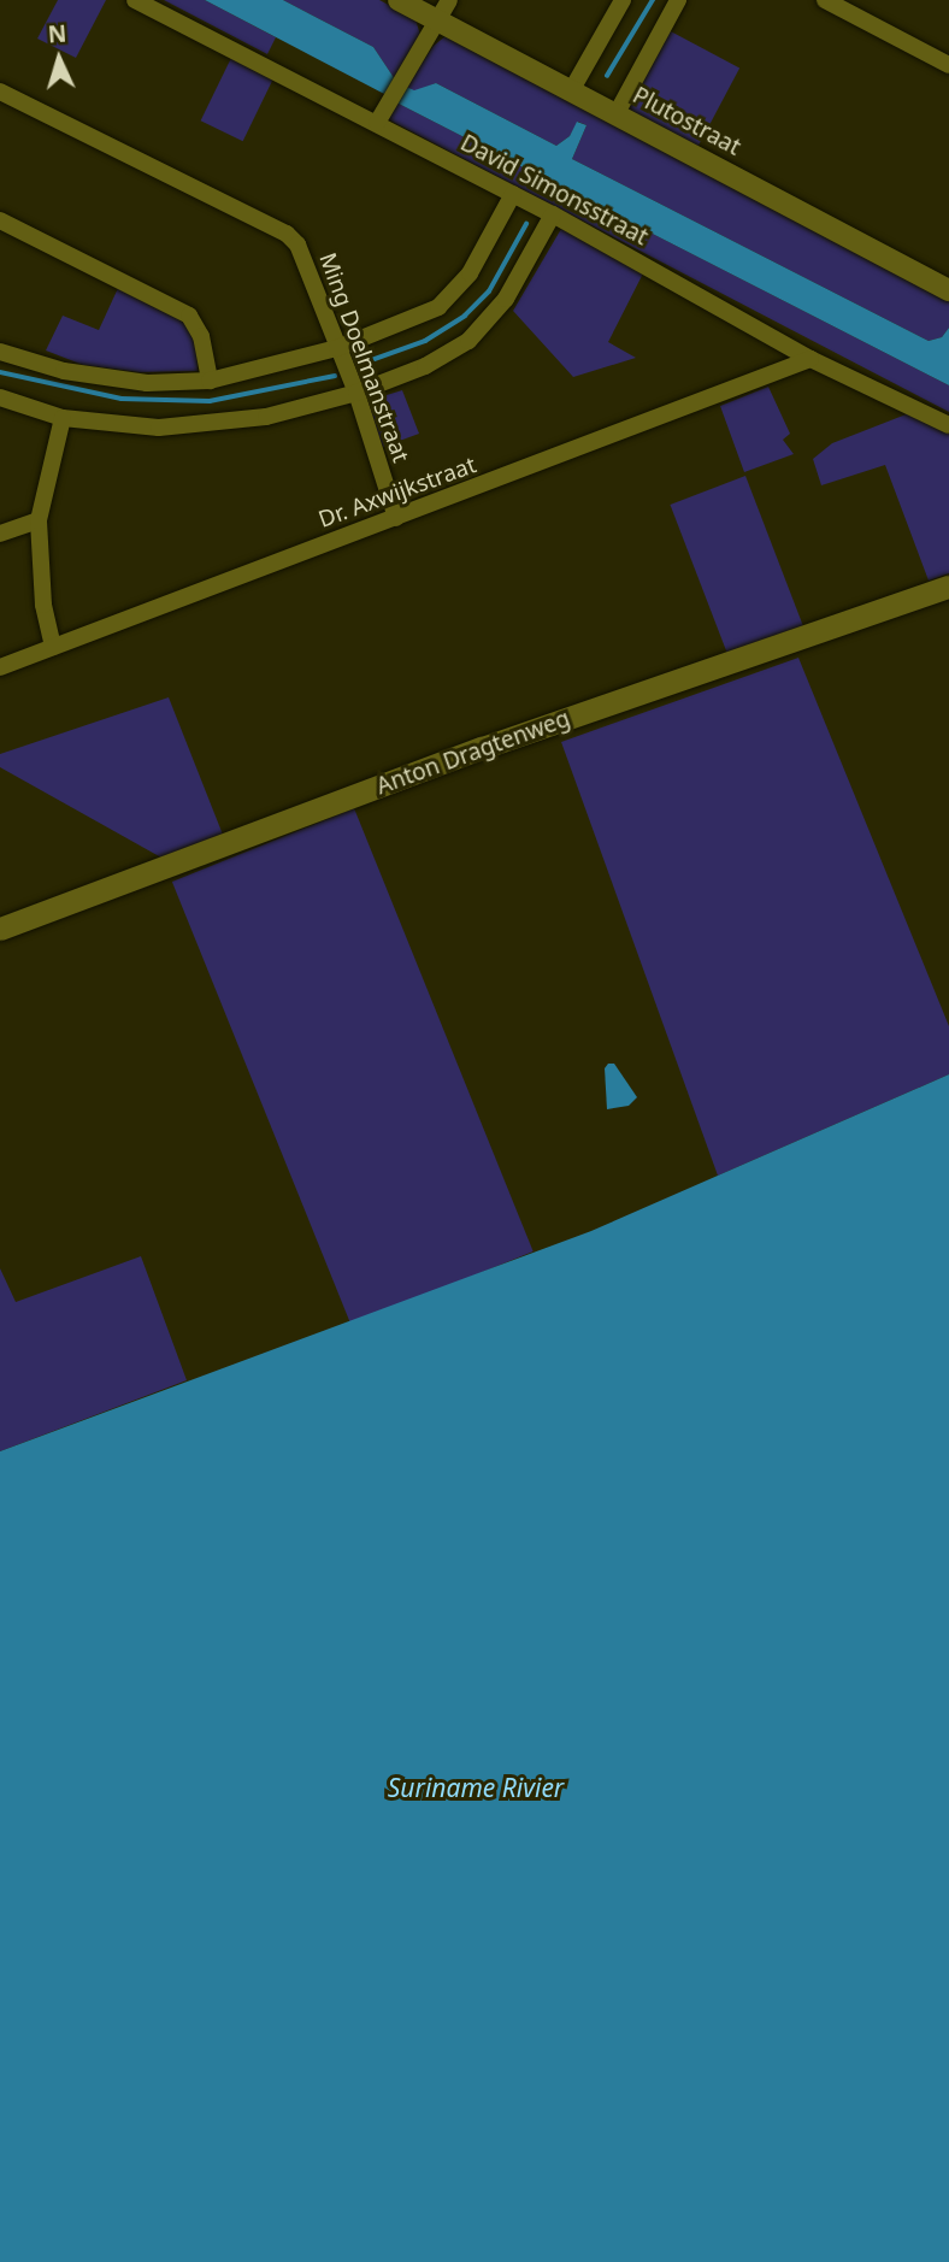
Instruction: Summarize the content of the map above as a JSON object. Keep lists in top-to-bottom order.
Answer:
{
  "streets": {
    "main road": ["Anton Dragtenweg"],
    "street": [
      "Plutostraat",
      "David Simonsstraat",
      "Ming Doelmanstraat",
      "Dr. Axwijkstraat"
    ]
  },
  "crossings": [
    ["David Simonsstraat", "Dr. Axwijkstraat"],
    ["Ming Doelmanstraat", "Dr. Axwijkstraat"]
  ],
  "water": ["Suriname Rivier"],
  "north": "top"
}
